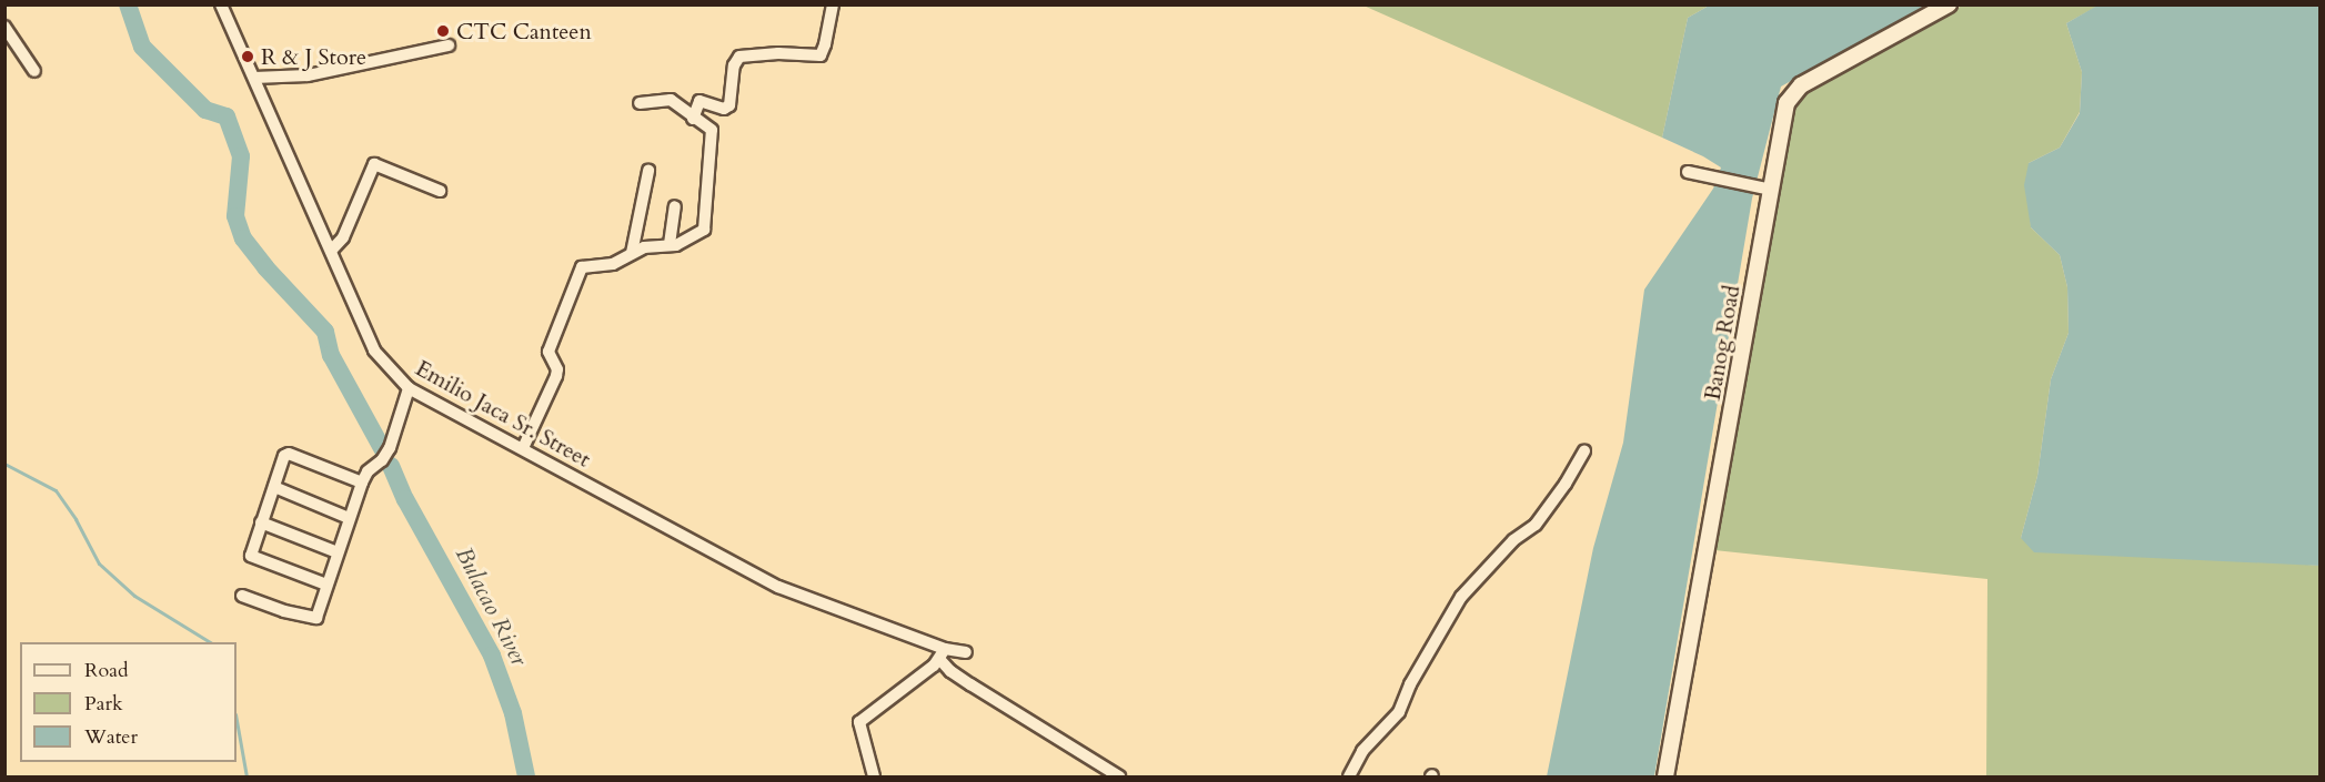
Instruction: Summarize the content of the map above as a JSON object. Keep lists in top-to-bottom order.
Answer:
{
  "streets": {
    "street": ["Banog Road", "Emilio Jaca Sr. Street"]
  },
  "water": ["Bulacao River"],
  "places": ["CTC Canteen", "R & J Store"],
  "legend": ["Road", "Park", "Water"]
}
